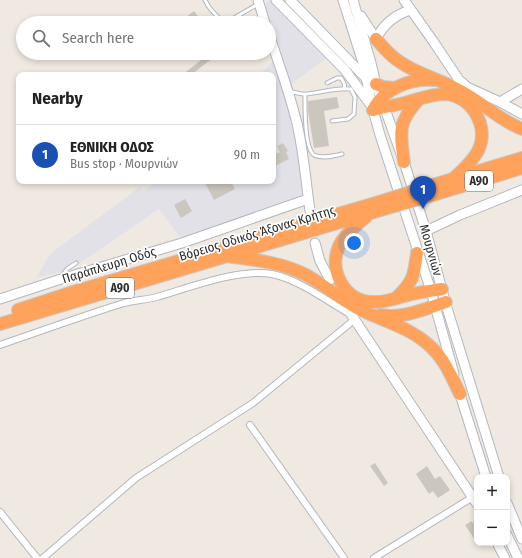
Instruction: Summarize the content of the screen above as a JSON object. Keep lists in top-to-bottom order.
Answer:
{
  "streets": {
    "highway": ["Α90", "Βόρειος Οδικός Άξονας Κρήτης"],
    "street": ["Μουρνιών", "Παράπλευρη Οδός"]
  },
  "page": {
    "search": "Search here",
    "heading": "Nearby",
    "list": [
      {
        "mark": "1",
        "name": "ΕΘΝΙΚΗ ΟΔΟΣ",
        "note": "Bus stop · Μουρνιών",
        "value": "90 m"
      }
    ],
    "pins": "1",
    "map_buttons": ["+", "−"]
  }
}
